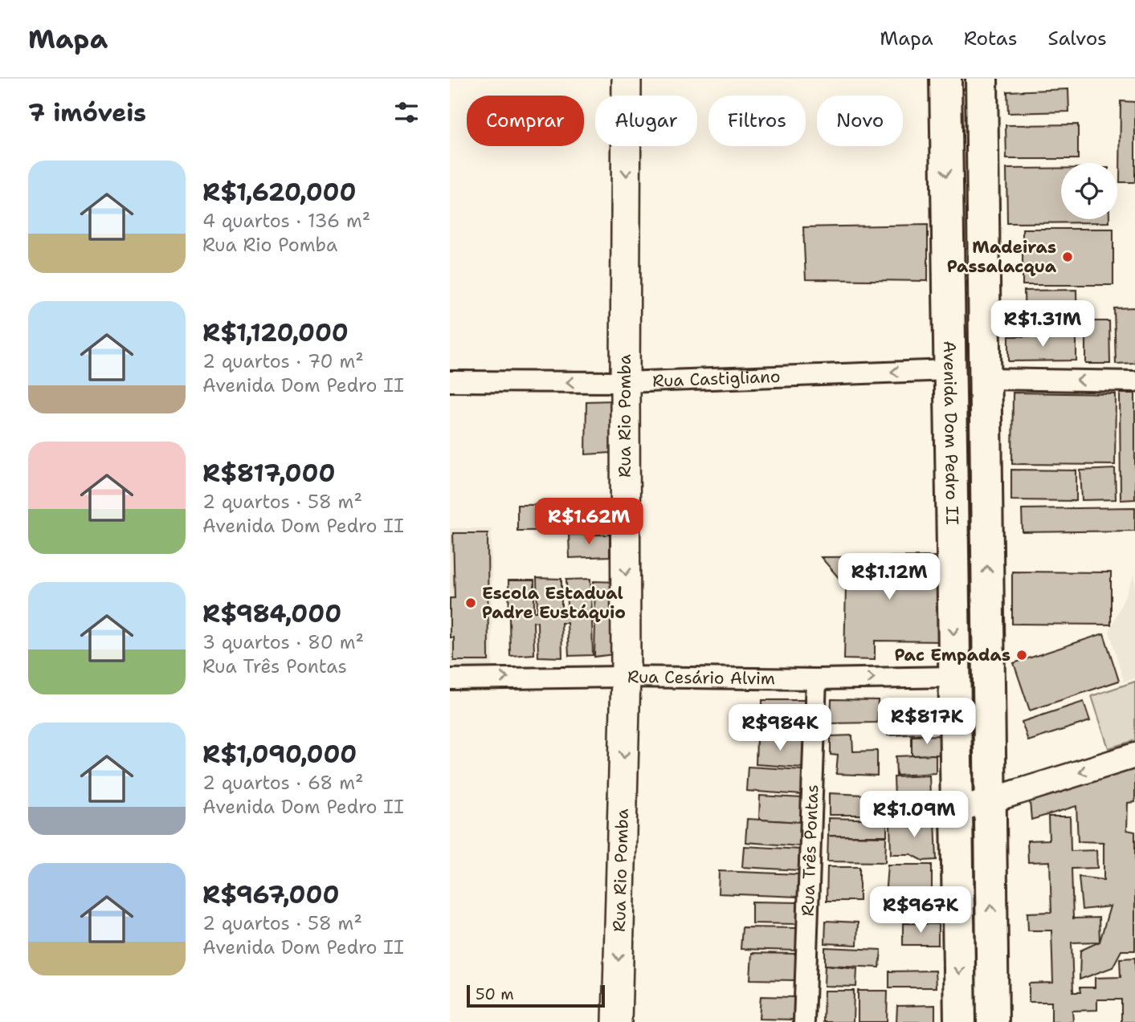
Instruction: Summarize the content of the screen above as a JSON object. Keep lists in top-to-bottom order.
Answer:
{
  "streets": {
    "main road": ["Rua Rio Pomba", "Avenida Dom Pedro II"],
    "street": ["Rua Castigliano", "Rua Cesário Alvim", "Rua Três Pontas"]
  },
  "crossings": [
    ["Rua Castigliano", "Rua Rio Pomba"],
    ["Rua Castigliano", "Avenida Dom Pedro II"],
    ["Rua Rio Pomba", "Rua Cesário Alvim"],
    ["Avenida Dom Pedro II", "Rua Cesário Alvim"],
    ["Rua Cesário Alvim", "Rua Três Pontas"]
  ],
  "one_way": ["Rua Castigliano", "Rua Rio Pomba", "Rua Cesário Alvim"],
  "places": ["Madeiras Passalacqua", "Escola Estadual Padre Eustáquio", "Pac Empadas"],
  "scale_bar": "50 m",
  "page": {
    "header": "Mapa",
    "nav": ["Mapa", "Rotas", "Salvos"],
    "heading": "7 imóveis",
    "chip": [
      "Comprar",
      "Alugar",
      "Filtros",
      "Novo"
    ],
    "list": [
      {
        "name": "R$1,620,000",
        "note": "4 quartos · 136 m² · Rua Rio Pomba"
      },
      {
        "name": "R$1,120,000",
        "note": "2 quartos · 70 m² · Avenida Dom Pedro II"
      },
      {
        "name": "R$817,000",
        "note": "2 quartos · 58 m² · Avenida Dom Pedro II"
      },
      {
        "name": "R$984,000",
        "note": "3 quartos · 80 m² · Rua Três Pontas"
      },
      {
        "name": "R$1,090,000",
        "note": "2 quartos · 68 m² · Avenida Dom Pedro II"
      },
      {
        "name": "R$967,000",
        "note": "2 quartos · 58 m² · Avenida Dom Pedro II"
      }
    ],
    "price": [
      "R$1.31M",
      "R$1.62M",
      "R$1.12M",
      "R$817K",
      "R$984K",
      "R$1.09M",
      "R$967K"
    ],
    "scale": "50 m"
  }
}
